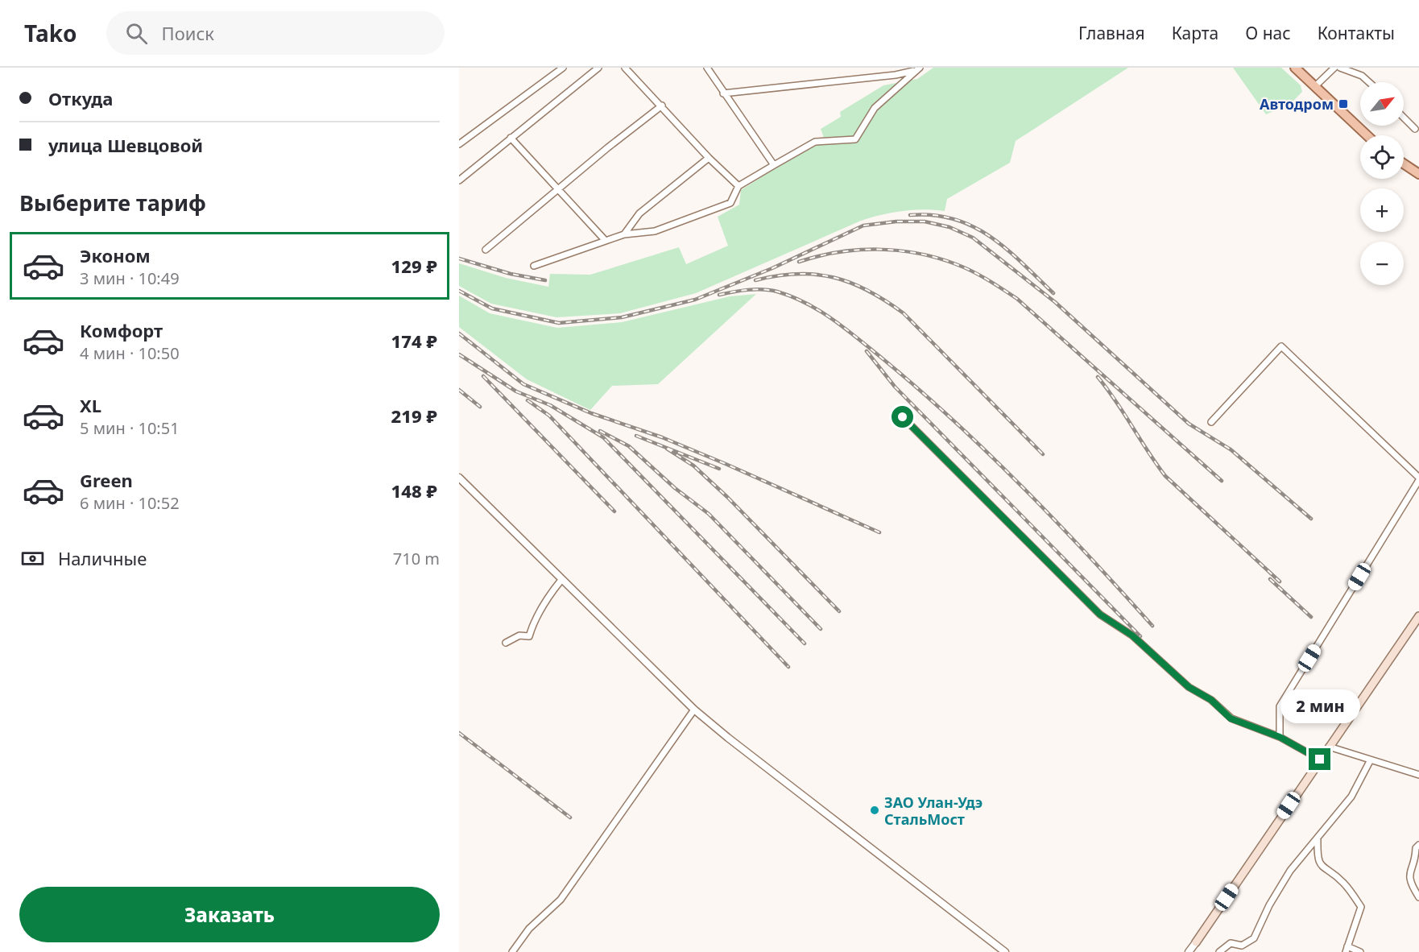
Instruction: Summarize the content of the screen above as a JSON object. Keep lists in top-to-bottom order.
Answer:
{
  "places": {
    "transit": ["Автодром"],
    "other": ["ЗАО Улан-Удэ СтальМост"]
  },
  "north": "top right",
  "page": {
    "header": "Tako",
    "search": "Поиск",
    "nav": [
      "Главная",
      "Карта",
      "О нас",
      "Контакты"
    ],
    "banner": ["Откуда", "улица Шевцовой"],
    "map_buttons": ["+", "−"],
    "heading": "Выберите тариф",
    "list": [
      {
        "name": "Эконом",
        "note": "3 мин · 10:49",
        "value": "129 ₽"
      },
      {
        "name": "Комфорт",
        "note": "4 мин · 10:50",
        "value": "174 ₽"
      },
      {
        "name": "XL",
        "note": "5 мин · 10:51",
        "value": "219 ₽"
      },
      {
        "name": "Green",
        "note": "6 мин · 10:52",
        "value": "148 ₽"
      }
    ],
    "pay": ["Наличные", "710 m"],
    "bubble": "2 мин",
    "buttons": "Заказать"
  }
}
